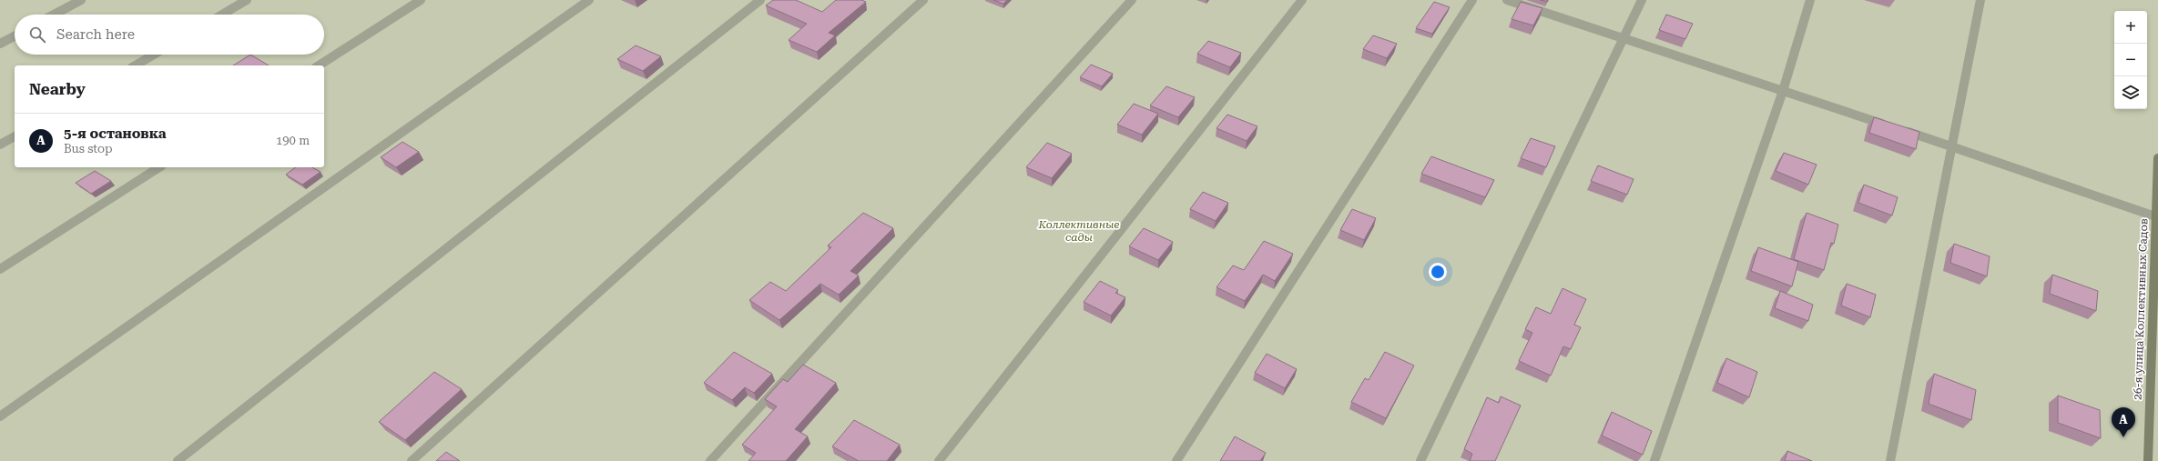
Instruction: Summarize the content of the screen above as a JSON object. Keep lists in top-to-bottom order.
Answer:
{
  "streets": {
    "main road": ["26-я улица Коллективных Садов"]
  },
  "parks": ["Коллективные сады"],
  "page": {
    "map_buttons": ["+", "−"],
    "search": "Search here",
    "heading": "Nearby",
    "list": [
      {
        "mark": "A",
        "name": "5-я остановка",
        "note": "Bus stop",
        "value": "190 m"
      }
    ],
    "pins": "A"
  }
}
